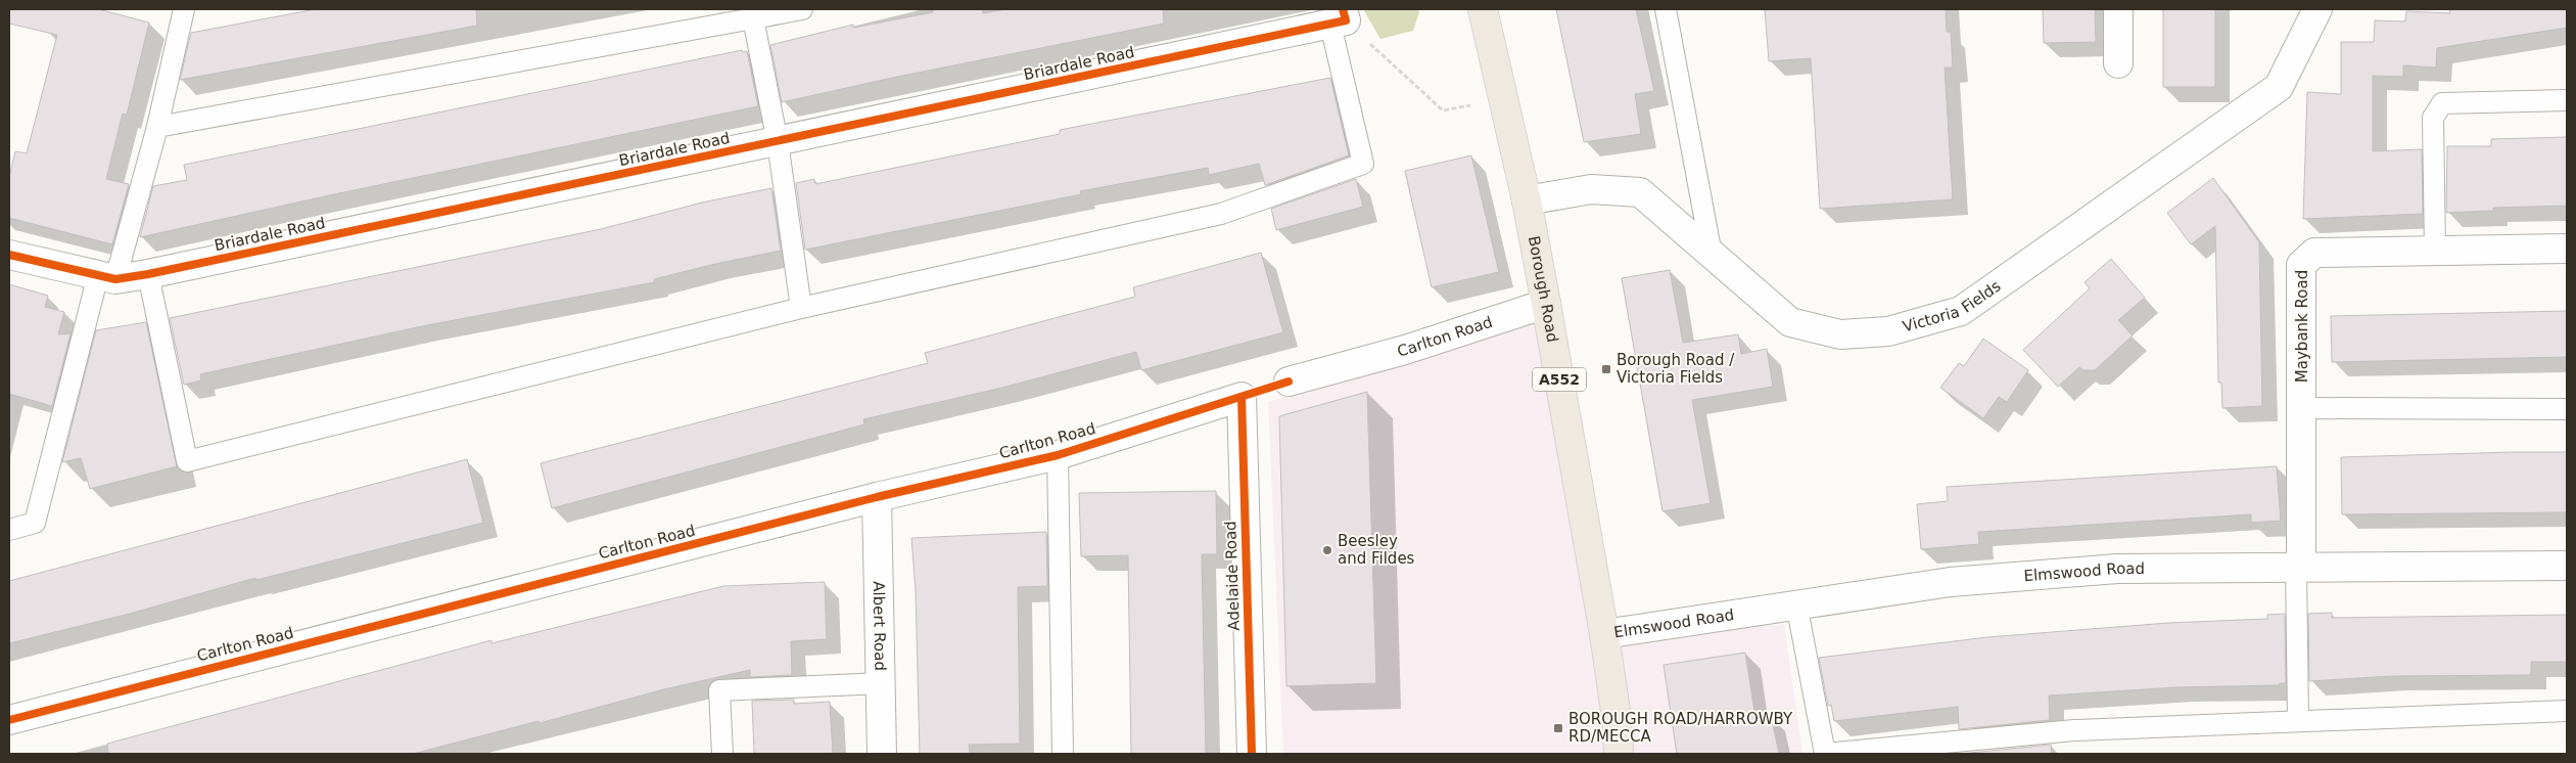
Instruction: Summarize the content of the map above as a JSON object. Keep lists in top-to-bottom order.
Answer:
{
  "streets": {
    "highway": ["Borough Road", "A552"],
    "street": [
      "Briardale Road",
      "Victoria Fields",
      "Maybank Road",
      "Carlton Road",
      "Elmswood Road",
      "Adelaide Road",
      "Albert Road"
    ]
  },
  "crossings": [
    ["Borough Road", "Victoria Fields"],
    ["Borough Road", "Carlton Road"],
    ["Borough Road", "Elmswood Road"],
    ["Maybank Road", "Elmswood Road"],
    ["Carlton Road", "Adelaide Road"],
    ["Carlton Road", "Albert Road"]
  ],
  "places": {
    "transit": ["Borough Road / Victoria Fields", "BOROUGH ROAD/HARROWBY RD/MECCA"],
    "other": ["Beesley and Fildes"]
  }
}
